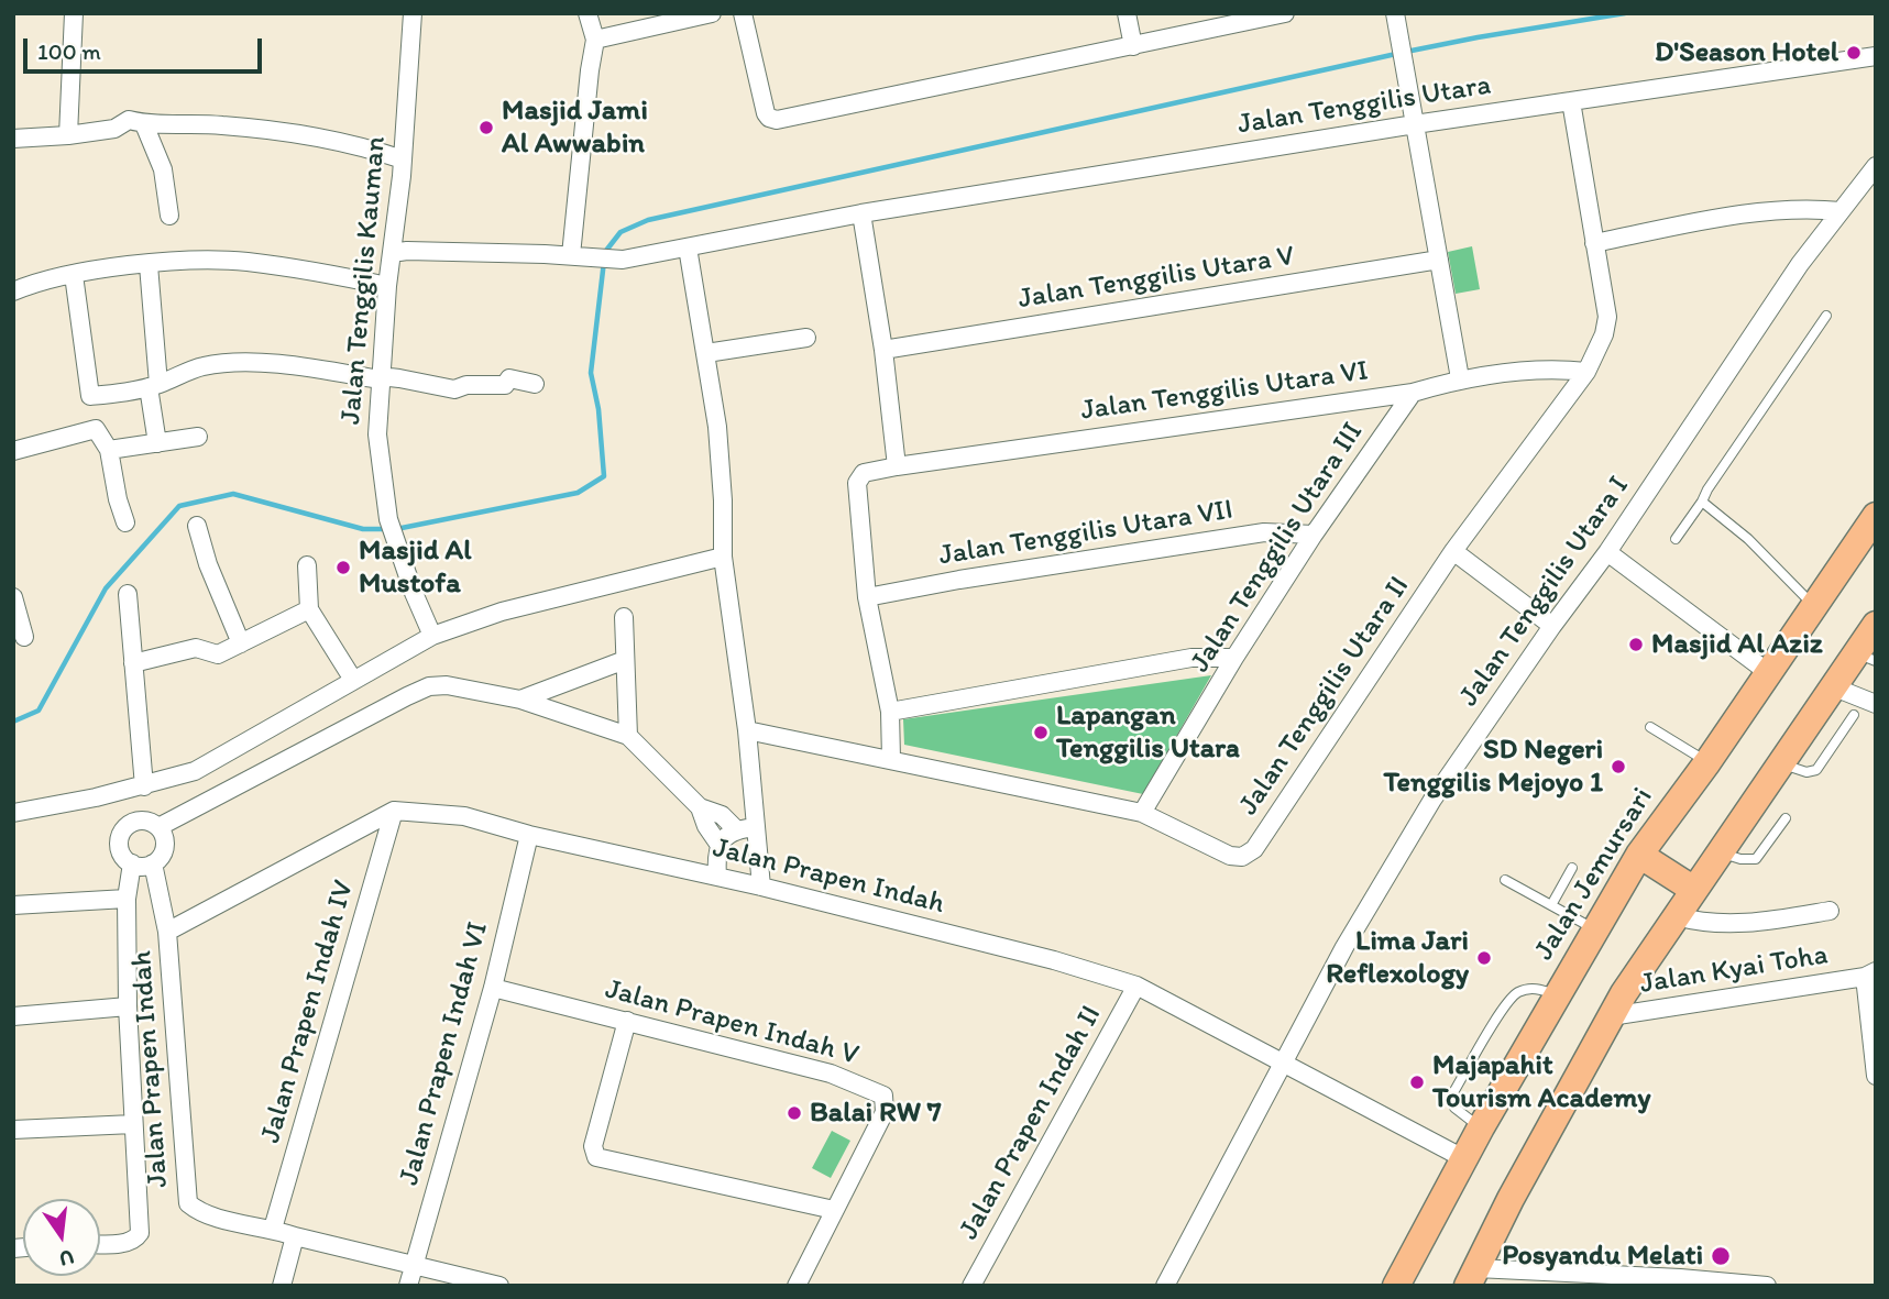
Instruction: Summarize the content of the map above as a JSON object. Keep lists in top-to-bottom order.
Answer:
{
  "streets": {
    "main road": ["Jalan Jemursari"],
    "street": [
      "Jalan Tenggilis Utara",
      "Jalan Tenggilis Utara V",
      "Jalan Tenggilis Kauman",
      "Jalan Tenggilis Utara VI",
      "Jalan Tenggilis Utara VII",
      "Jalan Tenggilis Utara III",
      "Jalan Tenggilis Utara I",
      "Jalan Tenggilis Utara II",
      "Jalan Prapen Indah",
      "Jalan Kyai Toha",
      "Jalan Prapen Indah IV",
      "Jalan Prapen Indah V",
      "Jalan Prapen Indah VI",
      "Jalan Prapen Indah II"
    ]
  },
  "crossings": [
    ["Jalan Tenggilis Utara", "Jalan Tenggilis Kauman"],
    ["Jalan Tenggilis Utara", "Jalan Tenggilis Utara II"],
    ["Jalan Tenggilis Utara VI", "Jalan Tenggilis Utara VII"],
    ["Jalan Tenggilis Utara VI", "Jalan Tenggilis Utara III"],
    ["Jalan Tenggilis Utara VI", "Jalan Tenggilis Utara II"],
    ["Jalan Tenggilis Utara VII", "Jalan Tenggilis Utara III"],
    ["Jalan Tenggilis Utara III", "Jalan Tenggilis Utara II"],
    ["Jalan Tenggilis Utara I", "Jalan Prapen Indah"],
    ["Jalan Jemursari", "Jalan Prapen Indah"],
    ["Jalan Prapen Indah", "Jalan Prapen Indah IV"],
    ["Jalan Prapen Indah", "Jalan Prapen Indah VI"],
    ["Jalan Prapen Indah", "Jalan Prapen Indah II"],
    ["Jalan Prapen Indah V", "Jalan Prapen Indah VI"]
  ],
  "places": [
    "D'Season Hotel",
    "Masjid Jami Al Awwabin",
    "Masjid Al Mustofa",
    "Masjid Al Aziz",
    "Lapangan Tenggilis Utara",
    "SD Negeri Tenggilis Mejoyo 1",
    "Lima Jari Reflexology",
    "Majapahit Tourism Academy",
    "Balai RW 7",
    "Posyandu Melati"
  ],
  "scale_bar": "100 m",
  "north": "bottom"
}
